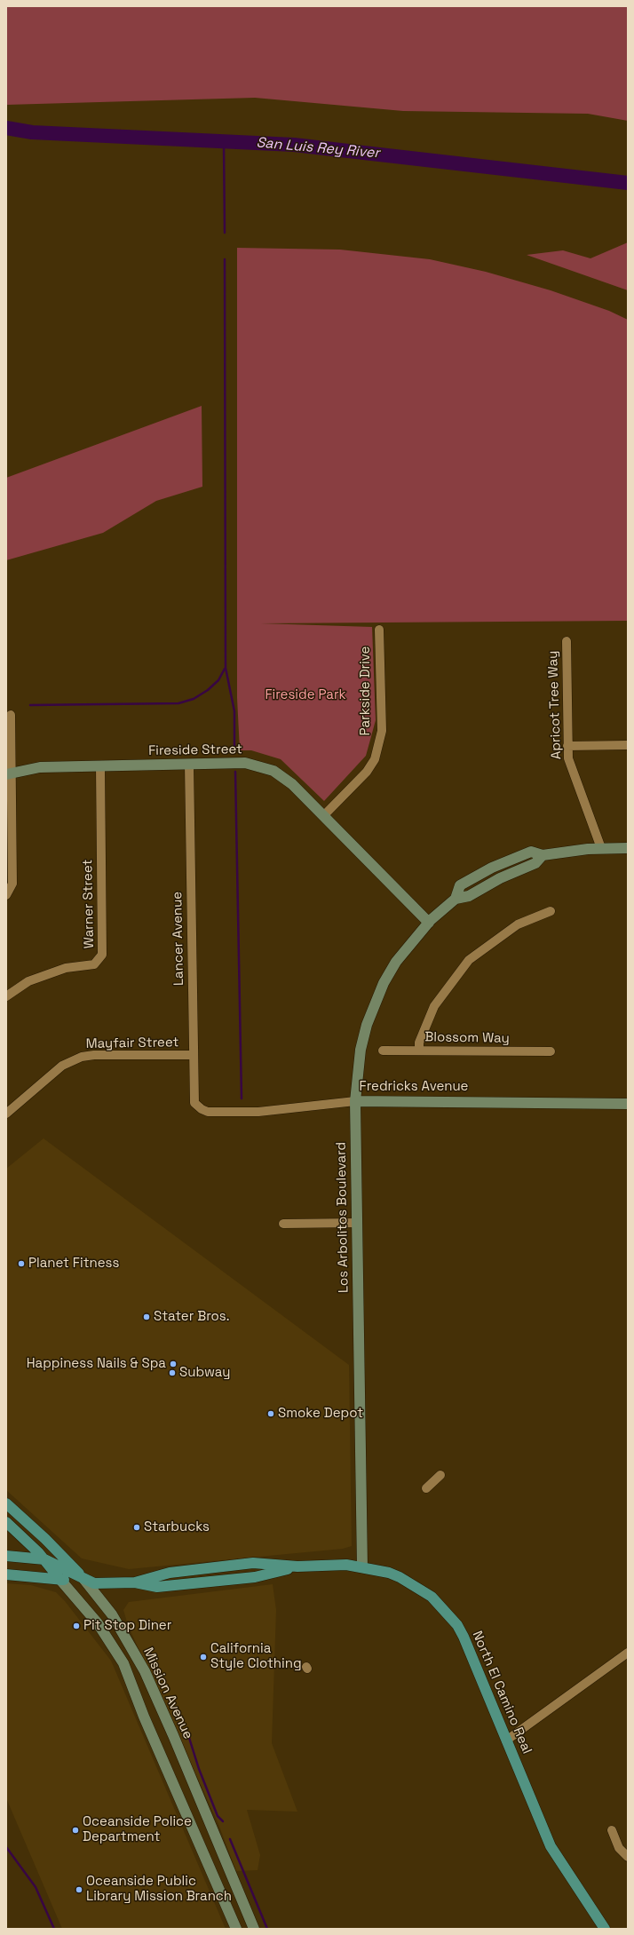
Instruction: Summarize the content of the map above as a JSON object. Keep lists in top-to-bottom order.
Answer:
{
  "streets": {
    "main road": ["North El Camino Real", "Mission Avenue"],
    "street": [
      "Parkside Drive",
      "Apricot Tree Way",
      "Fireside Street",
      "Warner Street",
      "Lancer Avenue",
      "Blossom Way",
      "Mayfair Street",
      "Fredricks Avenue",
      "Los Arbolitos Boulevard"
    ]
  },
  "crossings": [
    ["Parkside Drive", "Fireside Street"],
    ["Apricot Tree Way", "Los Arbolitos Boulevard"],
    ["Fireside Street", "Warner Street"],
    ["Fireside Street", "Lancer Avenue"],
    ["Fireside Street", "Los Arbolitos Boulevard"],
    ["Lancer Avenue", "Mayfair Street"],
    ["Lancer Avenue", "Fredricks Avenue"],
    ["Fredricks Avenue", "Los Arbolitos Boulevard"],
    ["Los Arbolitos Boulevard", "North El Camino Real"],
    ["North El Camino Real", "Mission Avenue"]
  ],
  "water": ["San Luis Rey River"],
  "parks": ["Fireside Park"],
  "places": [
    "Planet Fitness",
    "Stater Bros.",
    "Happiness Nails & Spa",
    "Subway",
    "Smoke Depot",
    "Starbucks",
    "Pit Stop Diner",
    "California Style Clothing",
    "Oceanside Police Department",
    "Oceanside Public Library Mission Branch"
  ]
}
